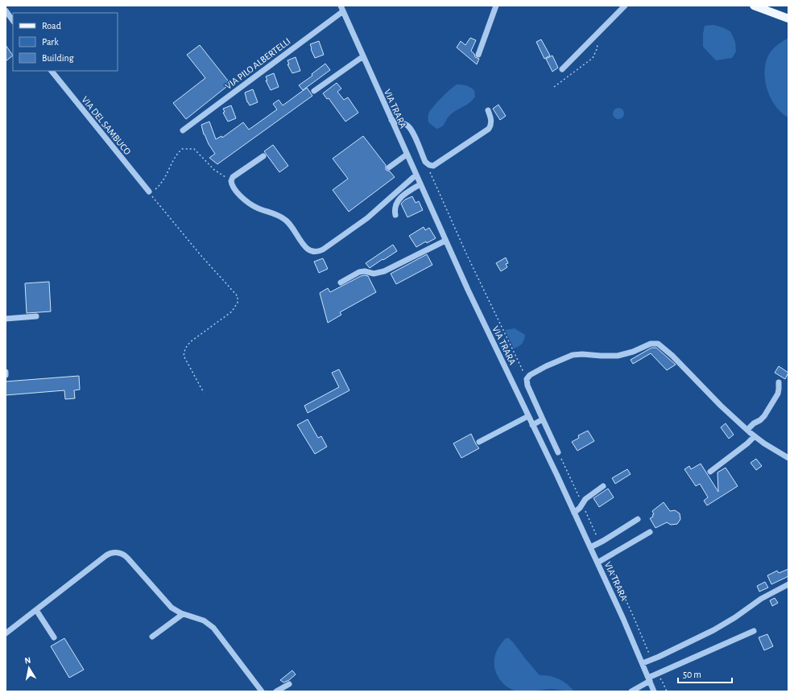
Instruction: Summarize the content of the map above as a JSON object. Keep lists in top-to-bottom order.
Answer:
{
  "streets": {
    "street": ["VIA PILO ALBERTELLI", "VIA TRARA", "VIA DEL SAMBUCO"]
  },
  "crossings": [
    ["VIA PILO ALBERTELLI", "VIA TRARA"]
  ],
  "legend": ["Road", "Park", "Building"],
  "scale_bar": "50 m",
  "north": "top"
}
